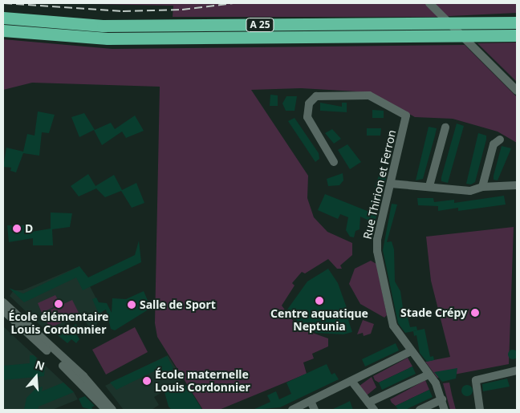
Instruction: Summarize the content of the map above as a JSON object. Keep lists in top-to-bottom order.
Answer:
{
  "streets": {
    "highway": ["A 25"],
    "street": ["Rue Thirion et Ferron"]
  },
  "places": [
    "D",
    "Centre aquatique Neptunia",
    "École élémentaire Louis Cordonnier",
    "Salle de Sport",
    "Stade Crépy",
    "École maternelle Louis Cordonnier"
  ],
  "north": "top"
}
